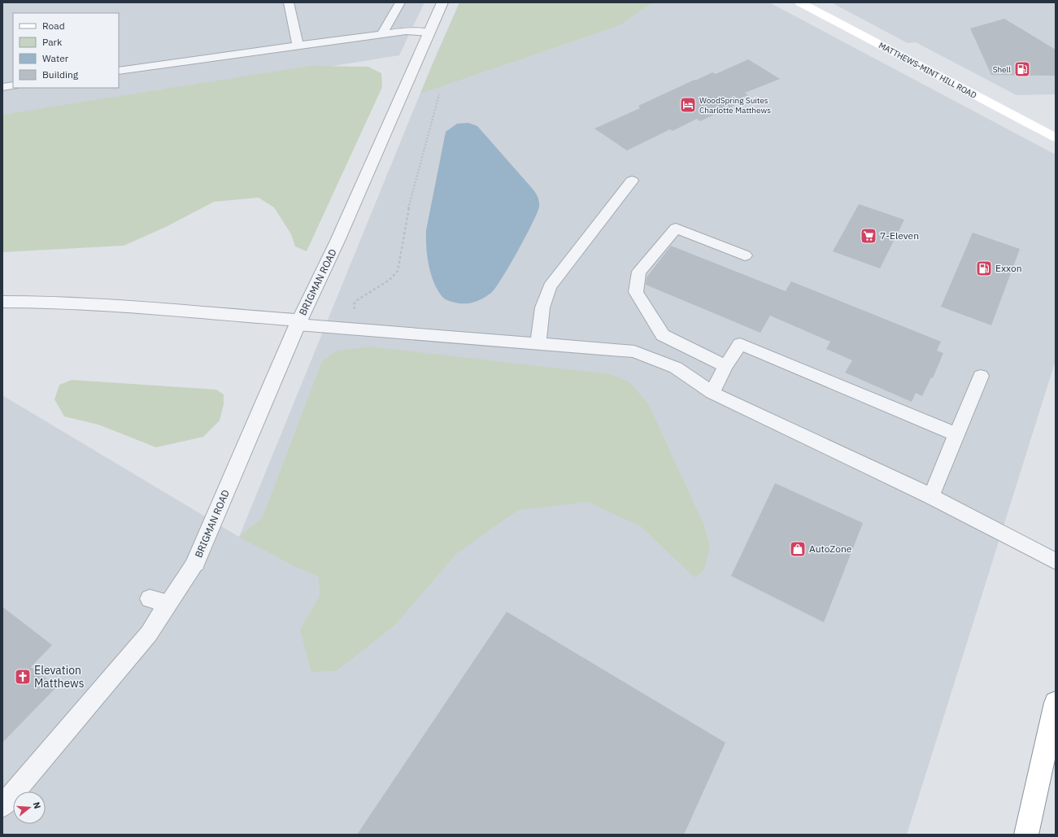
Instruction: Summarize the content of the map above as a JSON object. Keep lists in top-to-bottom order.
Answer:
{
  "streets": {
    "main road": ["MATTHEWS-MINT HILL ROAD"],
    "street": ["BRIGMAN ROAD"]
  },
  "places": {
    "fuel station": ["Shell", "Exxon"],
    "hotel": ["WoodSpring Suites Charlotte Matthews"],
    "supermarket": ["7-Eleven"],
    "shop": ["AutoZone"],
    "church": ["Elevation Matthews"]
  },
  "legend": [
    "Road",
    "Park",
    "Water",
    "Building"
  ],
  "north": "right"
}
